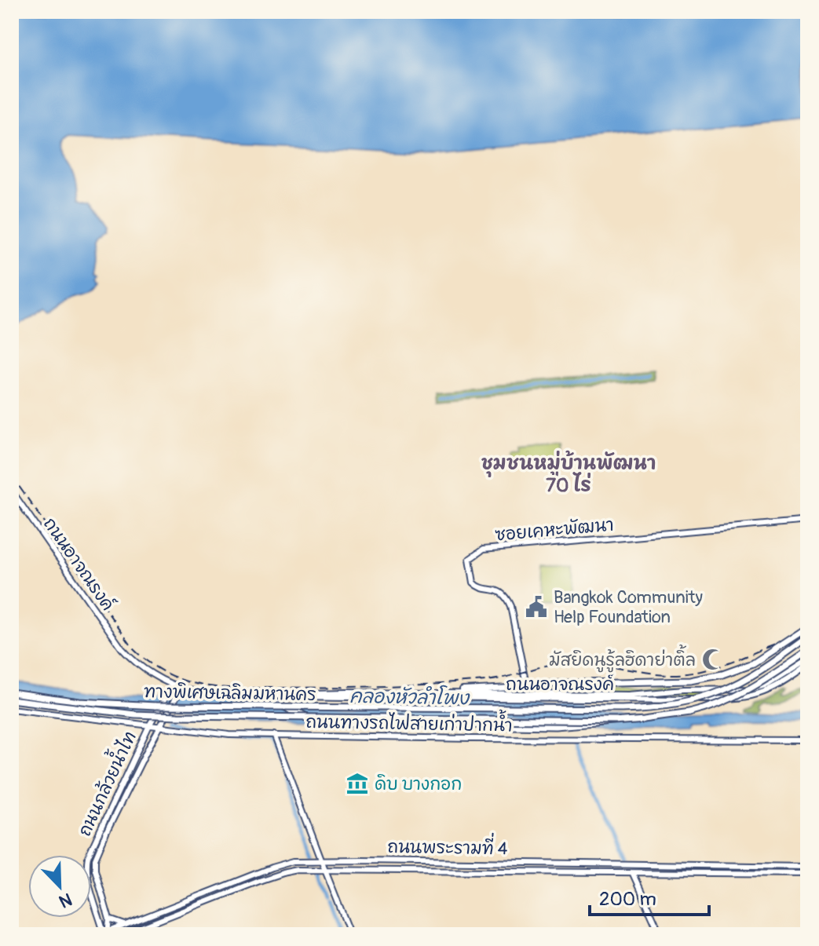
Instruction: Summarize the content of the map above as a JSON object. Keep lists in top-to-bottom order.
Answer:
{
  "streets": {
    "highway": ["ทางพิเศษเฉลิมมหานคร"],
    "main road": [
      "ซอยเคหะพัฒนา",
      "ถนนอาจณรงค์",
      "ถนนทางรถไฟสายเก่าปากน้ำ",
      "ถนนกล้วยน้ำไท",
      "ถนนพระรามที่ 4"
    ]
  },
  "crossings": [
    ["ซอยเคหะพัฒนา", "ถนนอาจณรงค์"],
    ["ถนนอาจณรงค์", "ถนนกล้วยน้ำไท"],
    ["ถนนทางรถไฟสายเก่าปากน้ำ", "ถนนกล้วยน้ำไท"],
    ["ถนนกล้วยน้ำไท", "ถนนพระรามที่ 4"]
  ],
  "districts": ["ชุมชนหมู่บ้านพัฒนา 70 ไร่"],
  "water": ["คลองหัวลำโพง"],
  "places": {
    "public building": ["Bangkok Community Help Foundation"],
    "mosque": ["มัสยิดนูรู้ลฮิดาย่าติ้ล"],
    "museum": ["ดิบ บางกอก"]
  },
  "scale_bar": "200 m",
  "north": "bottom right"
}
